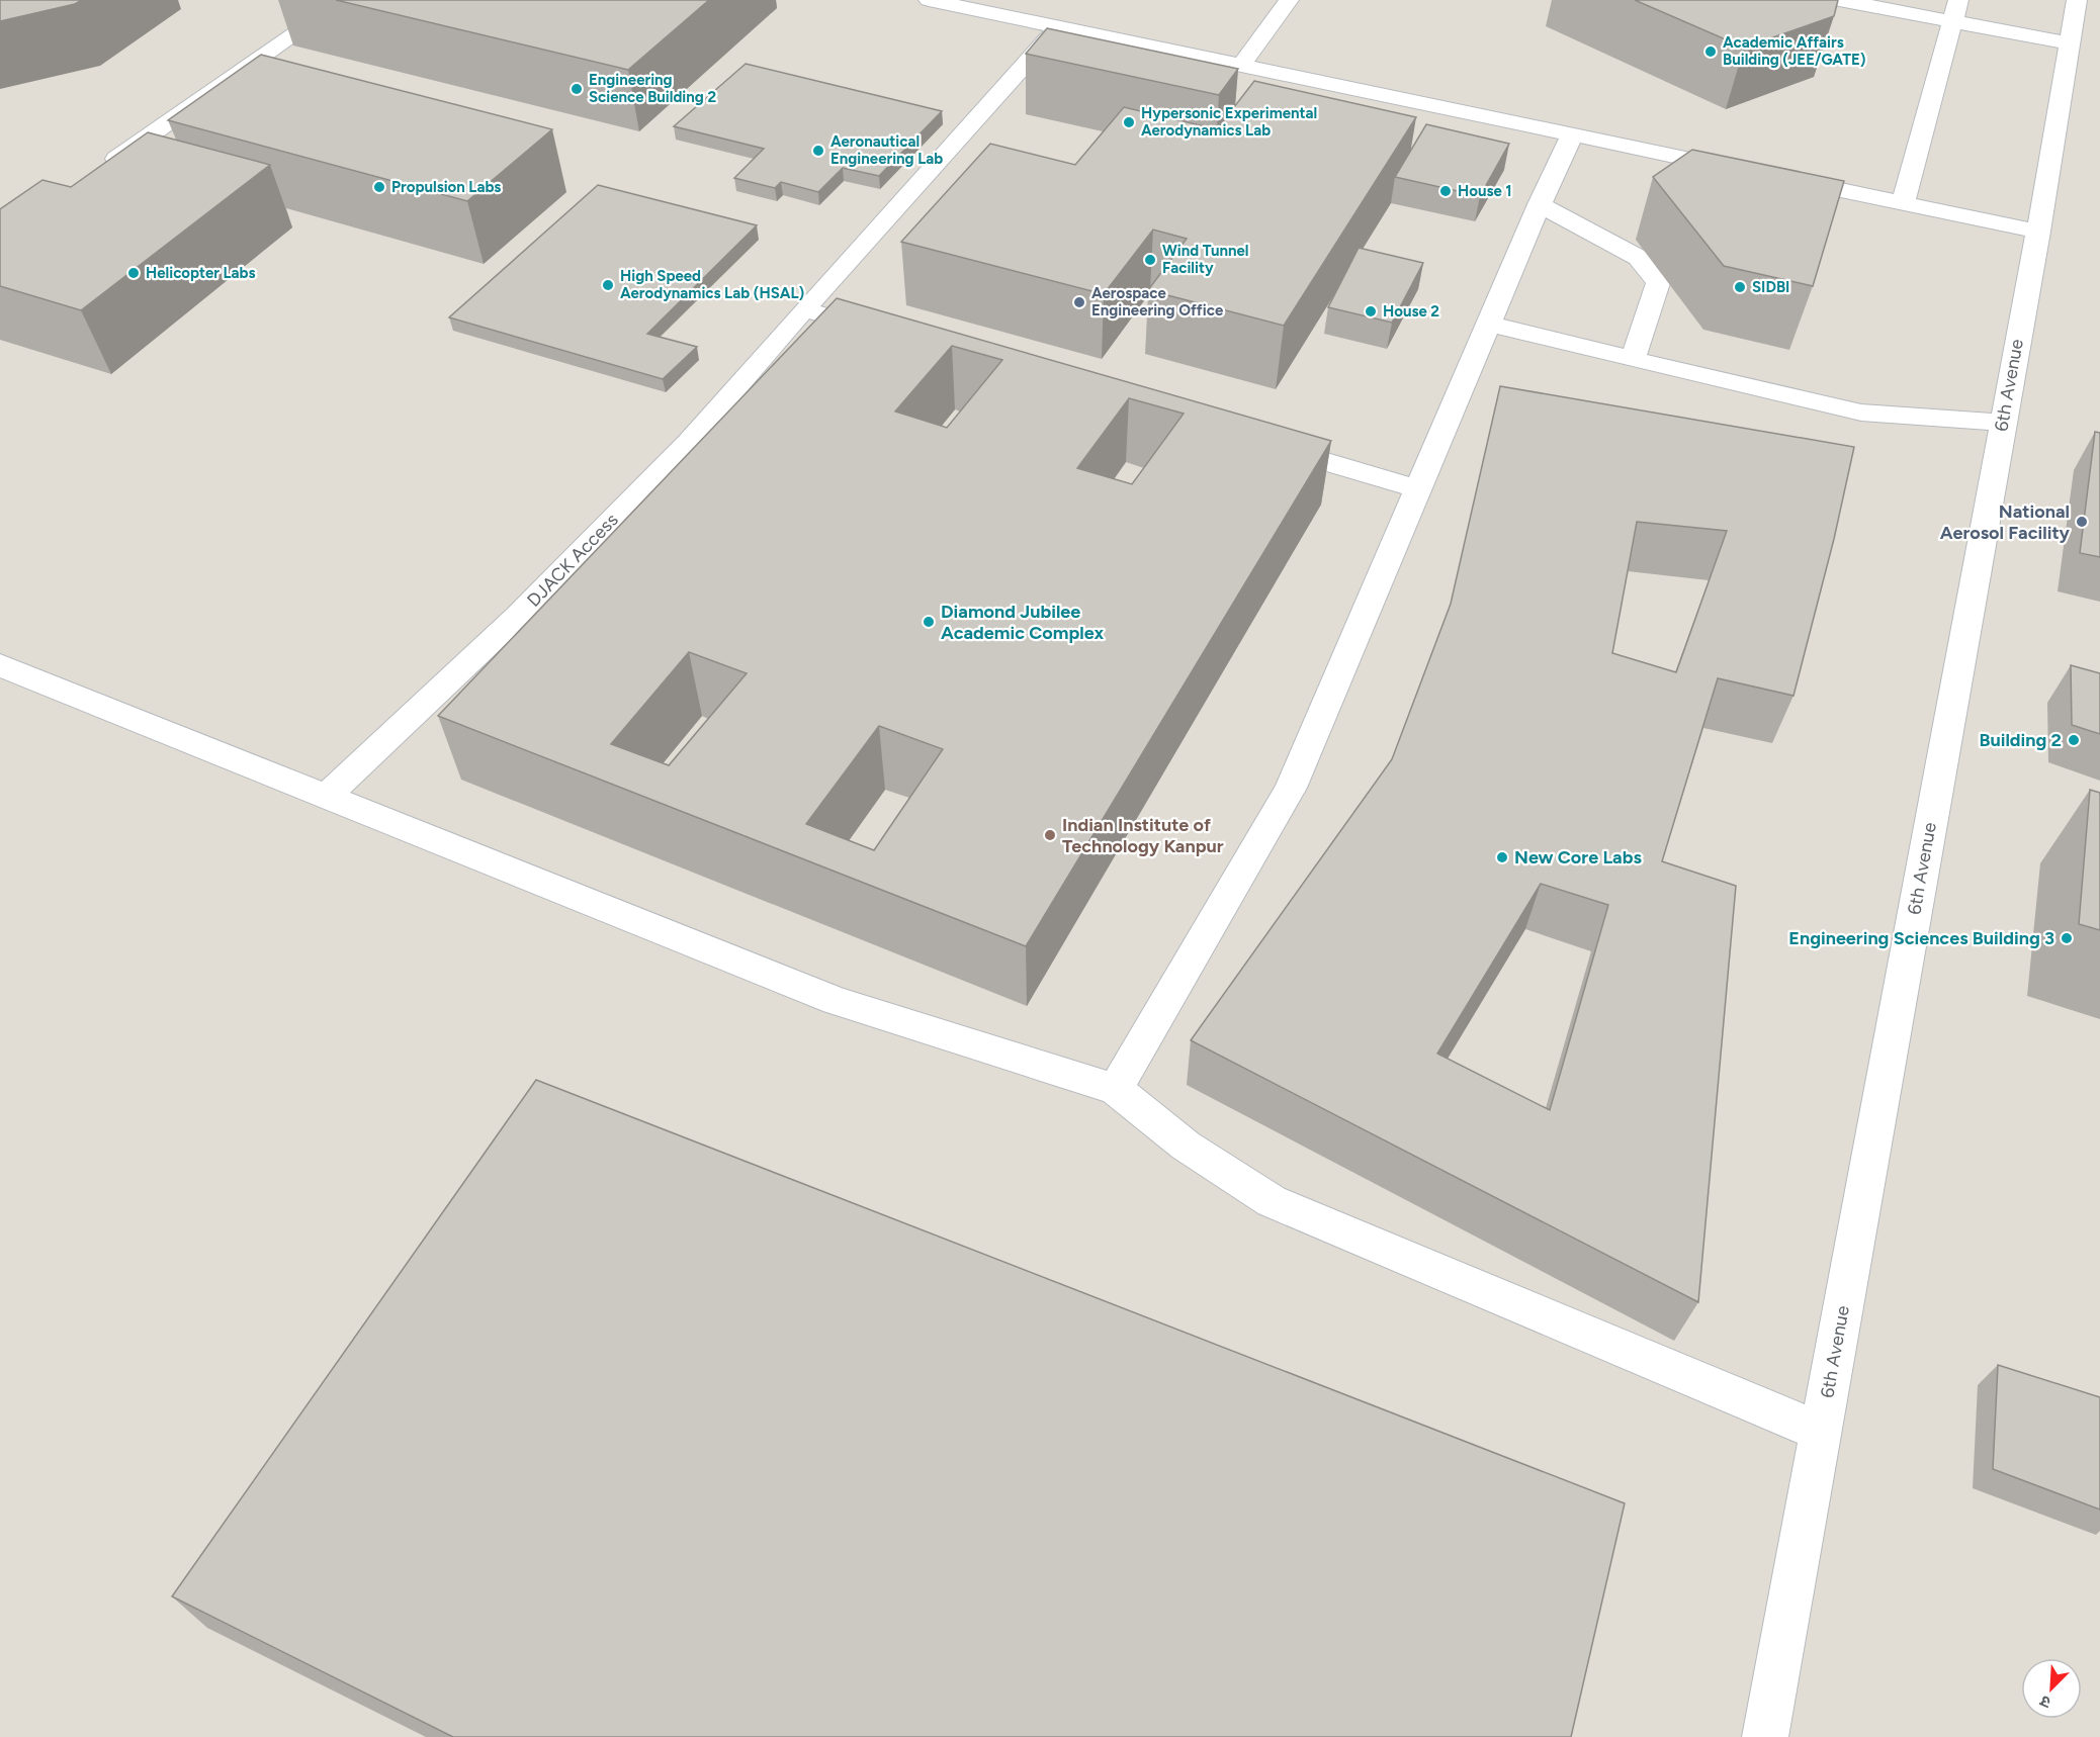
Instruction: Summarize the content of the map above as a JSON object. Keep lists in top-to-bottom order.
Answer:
{
  "streets": {
    "street": ["6th Avenue", "DJACK Access"]
  },
  "places": [
    "Academic Affairs Building (JEE/GATE)",
    "Engineering Science Building 2",
    "Hypersonic Experimental Aerodynamics Lab",
    "Aeronautical Engineering Lab",
    "Propulsion Labs",
    "House 1",
    "Wind Tunnel Facility",
    "Helicopter Labs",
    "High Speed Aerodynamics Lab (HSAL)",
    "SIDBI",
    "Aerospace Engineering Office",
    "House 2",
    "National Aerosol Facility",
    "Diamond Jubilee Academic Complex",
    "Building 2",
    "Indian Institute of Technology Kanpur",
    "New Core Labs",
    "Engineering Sciences Building 3"
  ],
  "north": "bottom left"
}
